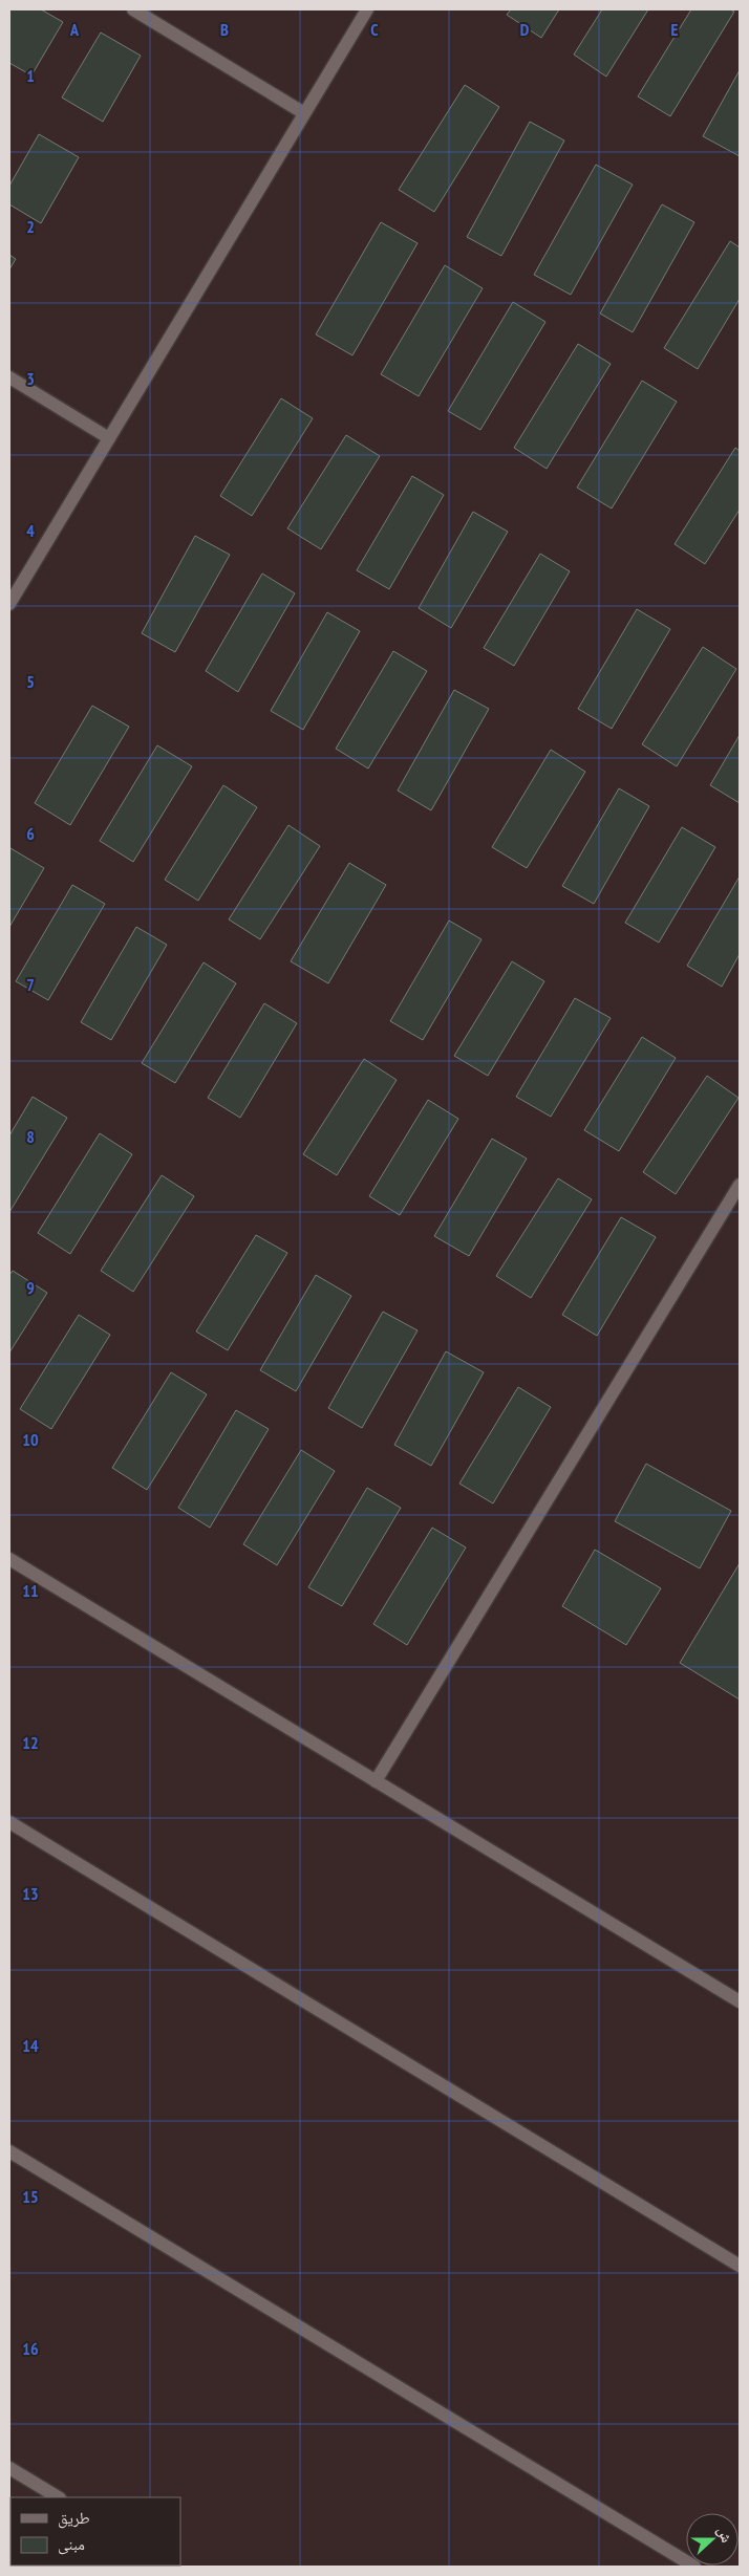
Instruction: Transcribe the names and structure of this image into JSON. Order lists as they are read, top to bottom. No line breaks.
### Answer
{"legend":["طريق","مبنى"],"north":"right","grid":{"columns":["A","B","C","D","E"],"rows":["1","2","3","4","5","6","7","8","9","10","11","12","13","14","15","16"]}}
